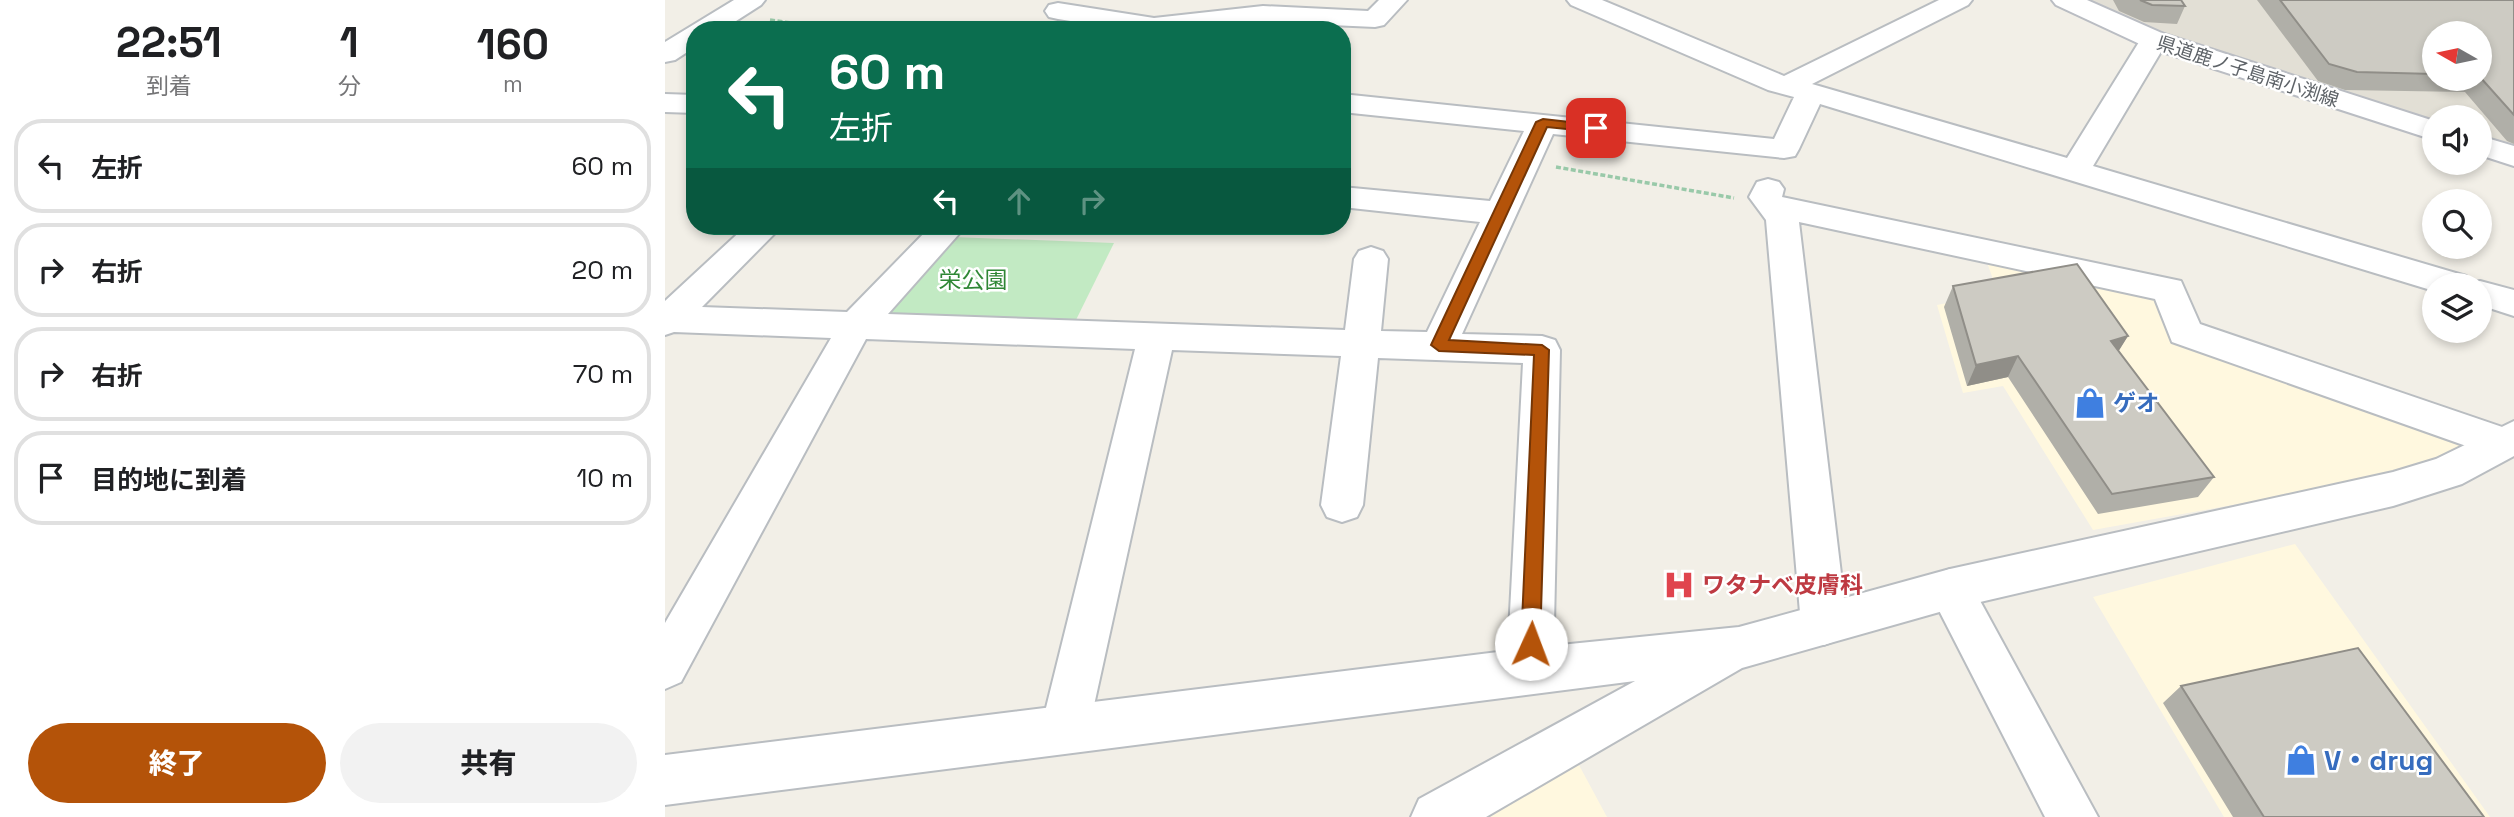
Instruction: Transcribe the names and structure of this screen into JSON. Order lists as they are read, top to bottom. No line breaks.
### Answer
{"streets":{"street":["県道鹿ノ子島南小渕線"]},"parks":["栄公園"],"places":{"shop":["ゲオ","V・drug"],"hospital":["ワタナベ皮膚科"]},"north":"left","page":{"eta":["22:51","到着","1","分","160","m"],"turn":["60 m","左折"],"list":[{"name":"左折","value":"60 m"},{"name":"右折","value":"20 m"},{"name":"右折","value":"70 m"},{"name":"目的地に到着","value":"10 m"}],"buttons":["終了","共有"]}}
